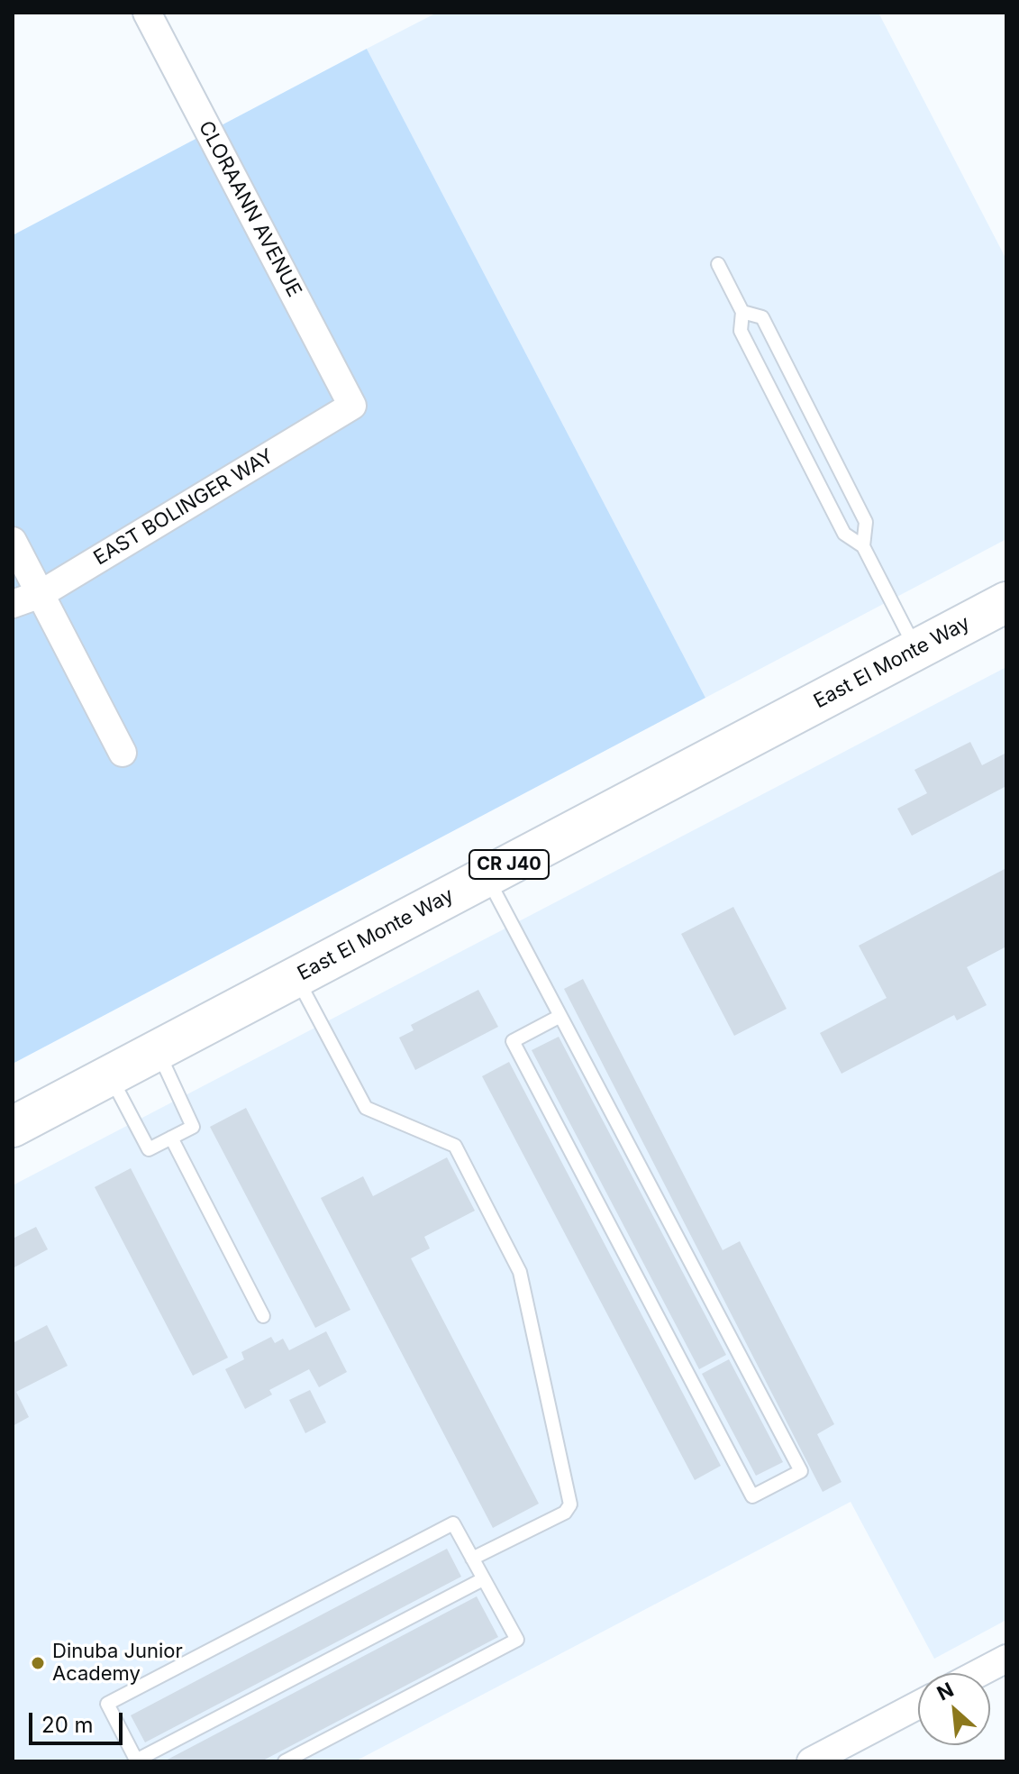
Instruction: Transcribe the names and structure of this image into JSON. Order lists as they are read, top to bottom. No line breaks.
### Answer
{"streets":{"main road":["East El Monte Way","CR J40"],"street":["CLORAANN AVENUE","EAST BOLINGER WAY"]},"crossings":[["CLORAANN AVENUE","EAST BOLINGER WAY"]],"places":["Dinuba Junior Academy"],"scale_bar":"20 m","north":"top left"}
